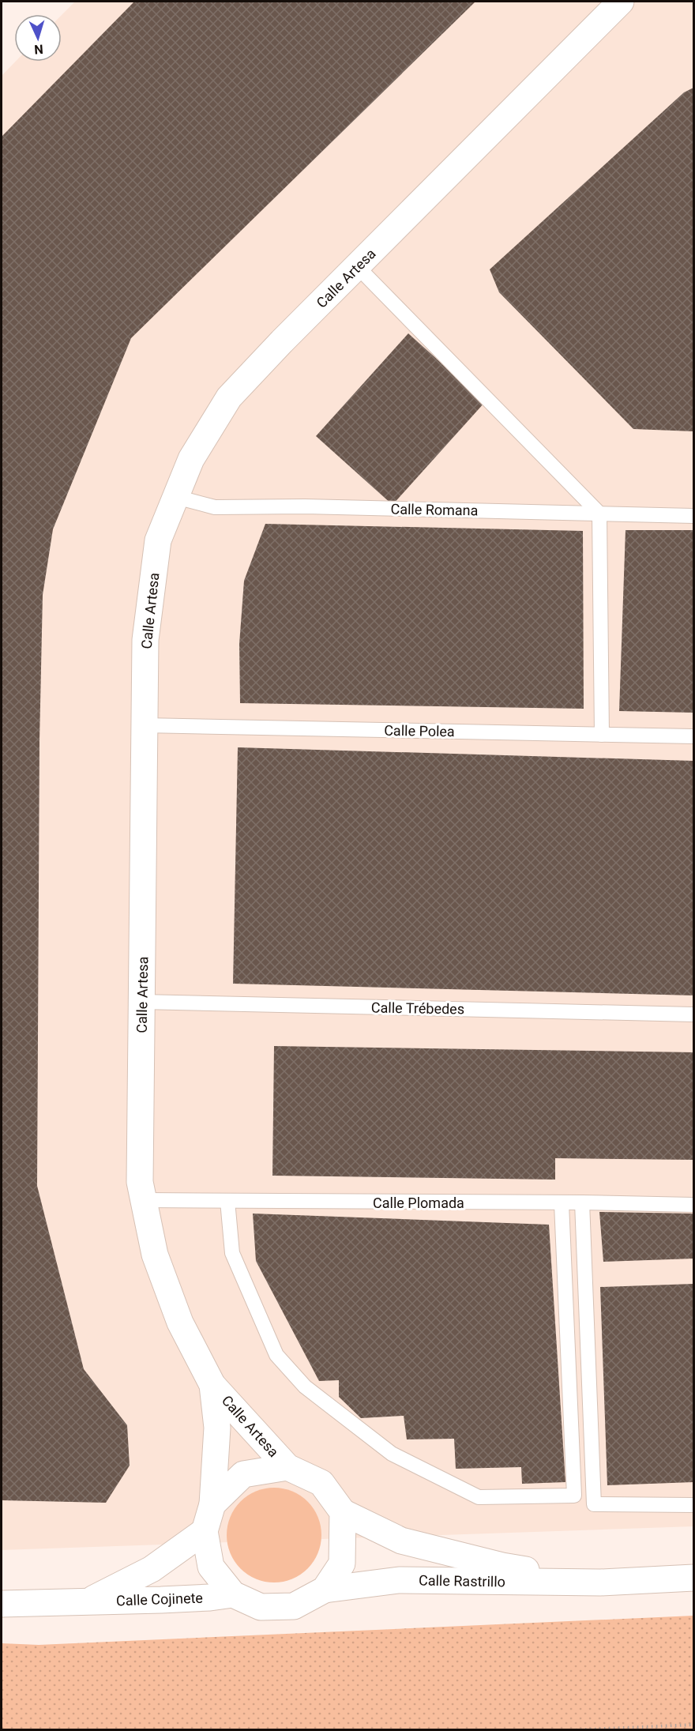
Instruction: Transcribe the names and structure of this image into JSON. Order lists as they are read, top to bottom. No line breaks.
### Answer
{"streets":{"street":["Calle Artesa","Calle Rastrillo","Calle Cojinete"],"lane":["Calle Romana","Calle Polea","Calle Trébedes","Calle Plomada"]},"crossings":[["Calle Artesa","Calle Romana"],["Calle Artesa","Calle Polea"],["Calle Artesa","Calle Trébedes"],["Calle Artesa","Calle Plomada"],["Calle Artesa","Calle Rastrillo"],["Calle Artesa","Calle Cojinete"],["Calle Rastrillo","Calle Cojinete"]],"north":"bottom"}
